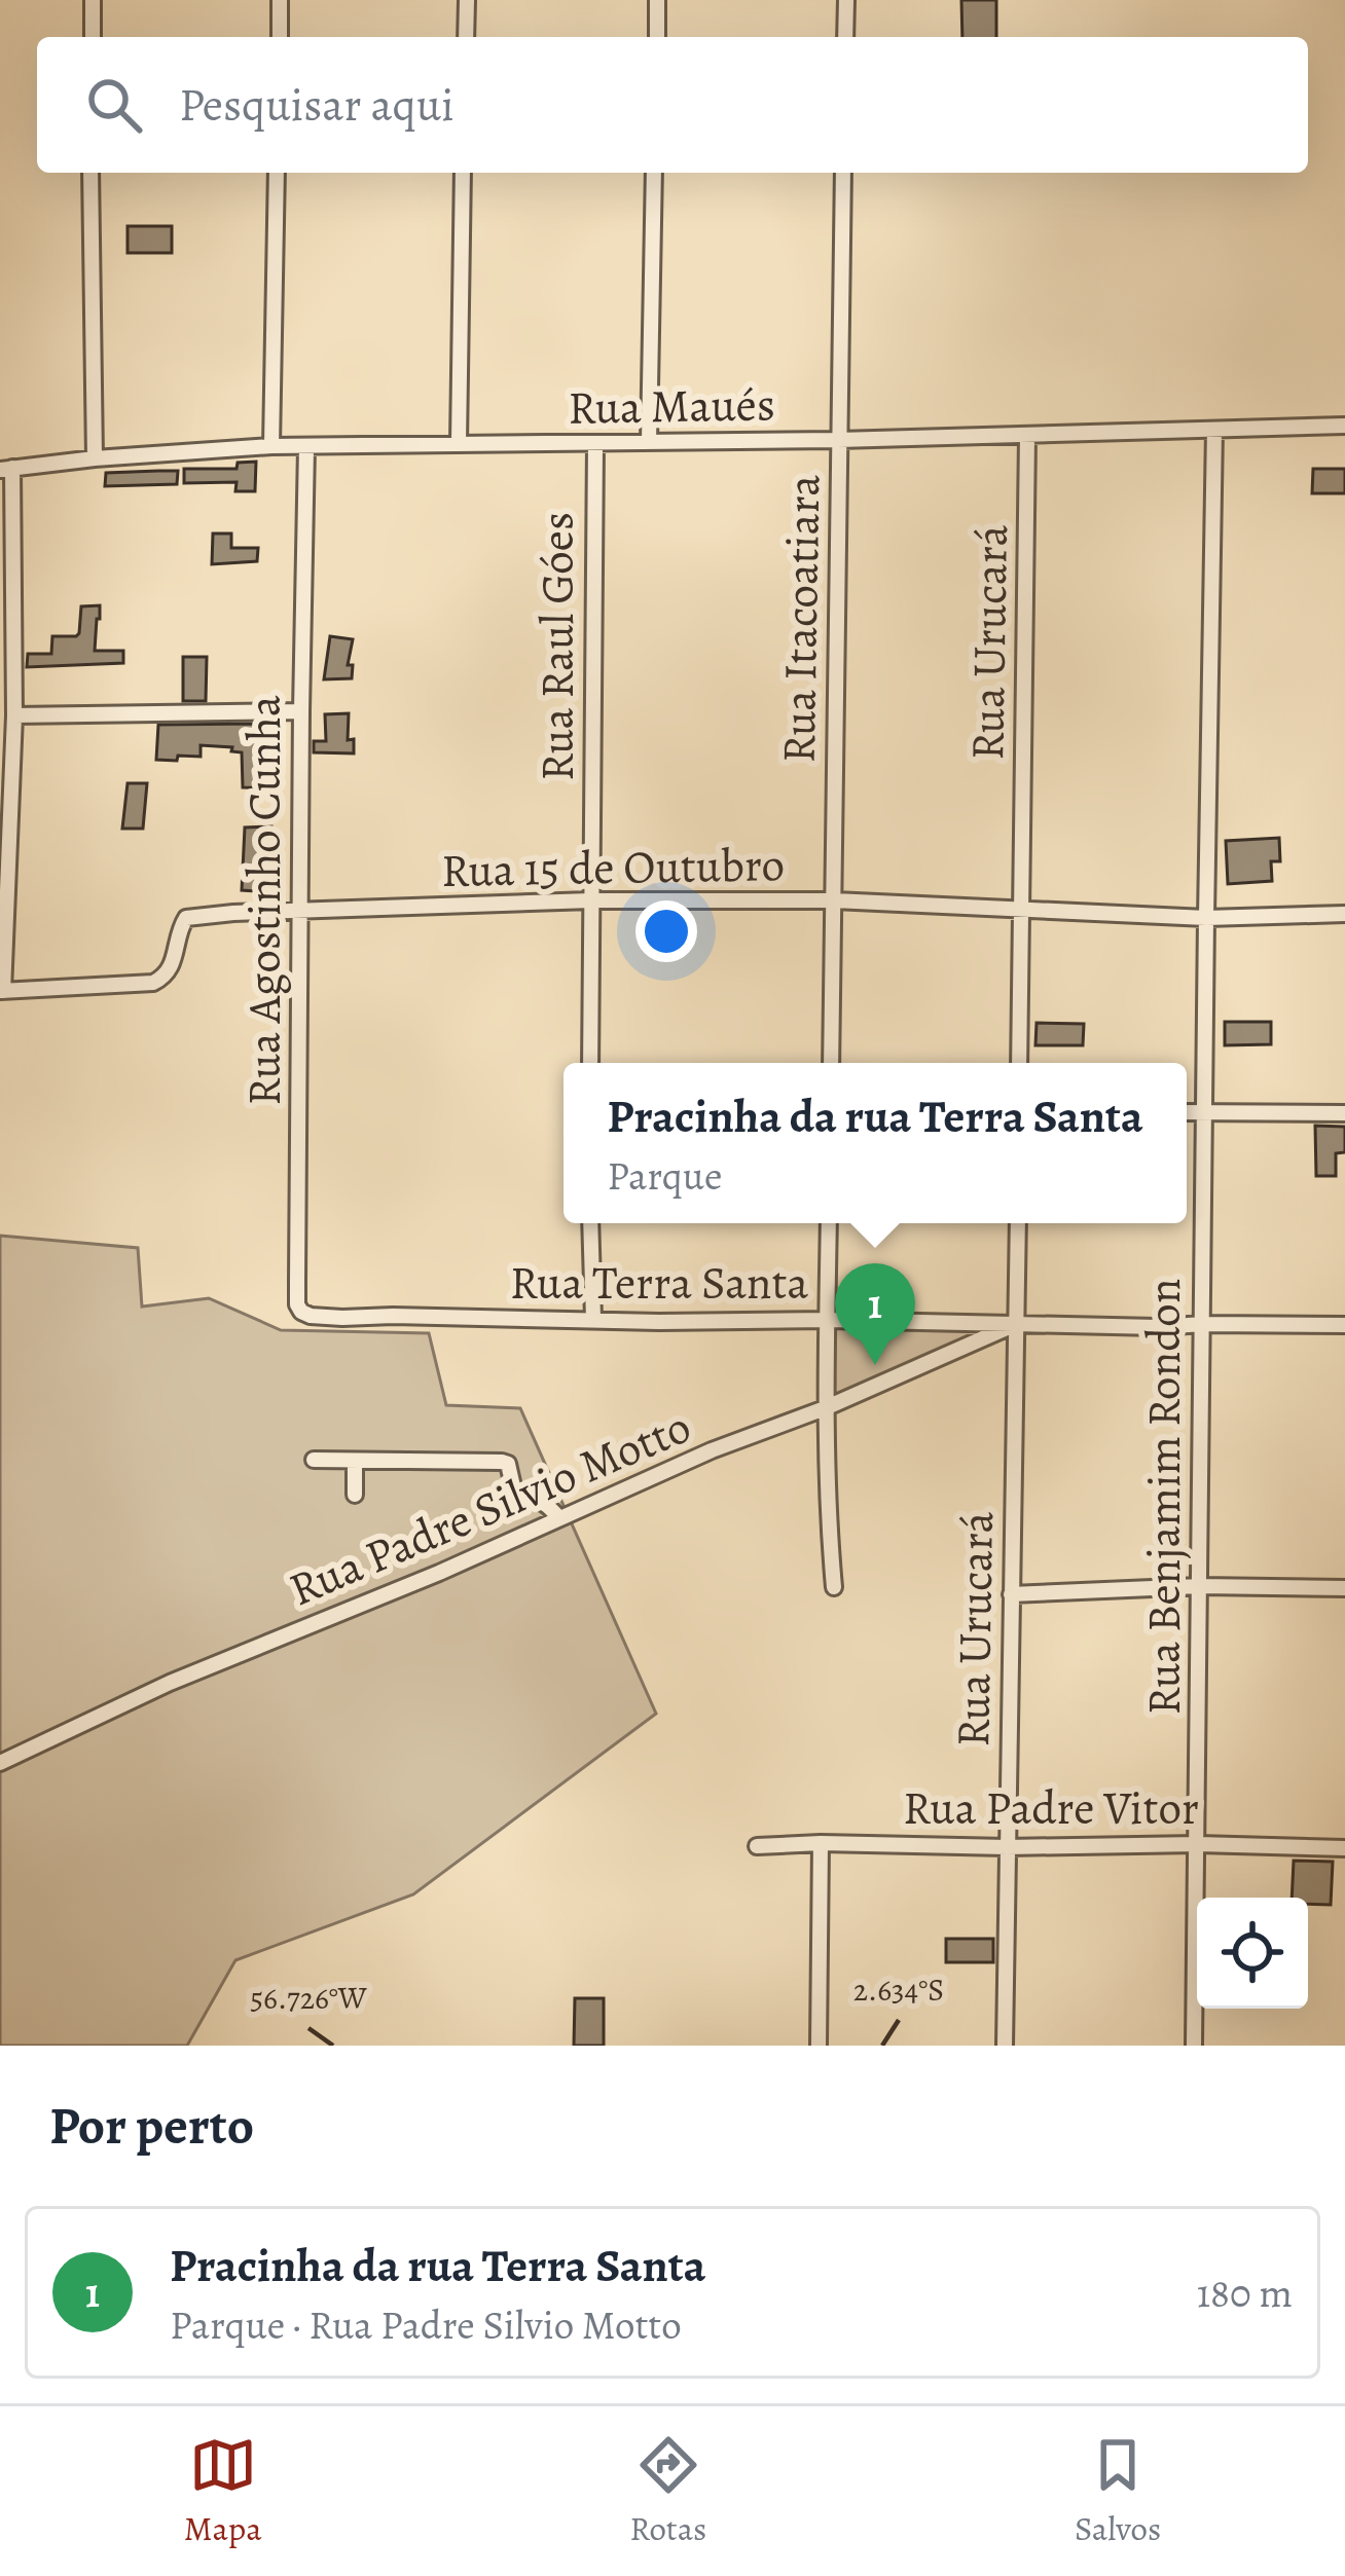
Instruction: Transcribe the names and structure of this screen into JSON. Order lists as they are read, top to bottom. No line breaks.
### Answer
{"streets":{"street":["Rua Maués","Rua Itacoatiara","Rua Urucará","Rua Raul Góes","Rua 15 de Outubro","Rua Agostinho Cunha","Rua Terra Santa","Rua Benjamim Rondon","Rua Padre Silvio Motto","Rua Padre Vitor"]},"crossings":[["Rua Maués","Rua Itacoatiara"],["Rua Maués","Rua Urucará"],["Rua Maués","Rua Raul Góes"],["Rua Maués","Rua Agostinho Cunha"],["Rua Maués","Rua Benjamim Rondon"],["Rua Itacoatiara","Rua 15 de Outubro"],["Rua Urucará","Rua 15 de Outubro"],["Rua Urucará","Rua Terra Santa"],["Rua Urucará","Rua Padre Silvio Motto"],["Rua Urucará","Rua Padre Vitor"],["Rua Raul Góes","Rua 15 de Outubro"],["Rua 15 de Outubro","Rua Agostinho Cunha"],["Rua 15 de Outubro","Rua Benjamim Rondon"],["Rua Agostinho Cunha","Rua Terra Santa"],["Rua Terra Santa","Rua Benjamim Rondon"],["Rua Terra Santa","Rua Padre Silvio Motto"],["Rua Benjamim Rondon","Rua Padre Vitor"]],"page":{"search":"Pesquisar aqui","popup":["Pracinha da rua Terra Santa","Parque"],"pins":"1","heading":"Por perto","list":[{"mark":"1","name":"Pracinha da rua Terra Santa","note":"Parque · Rua Padre Silvio Motto","value":"180 m"}],"nav":["Mapa","Rotas","Salvos"]},"coordinates":["2.634°S","56.726°W"]}
